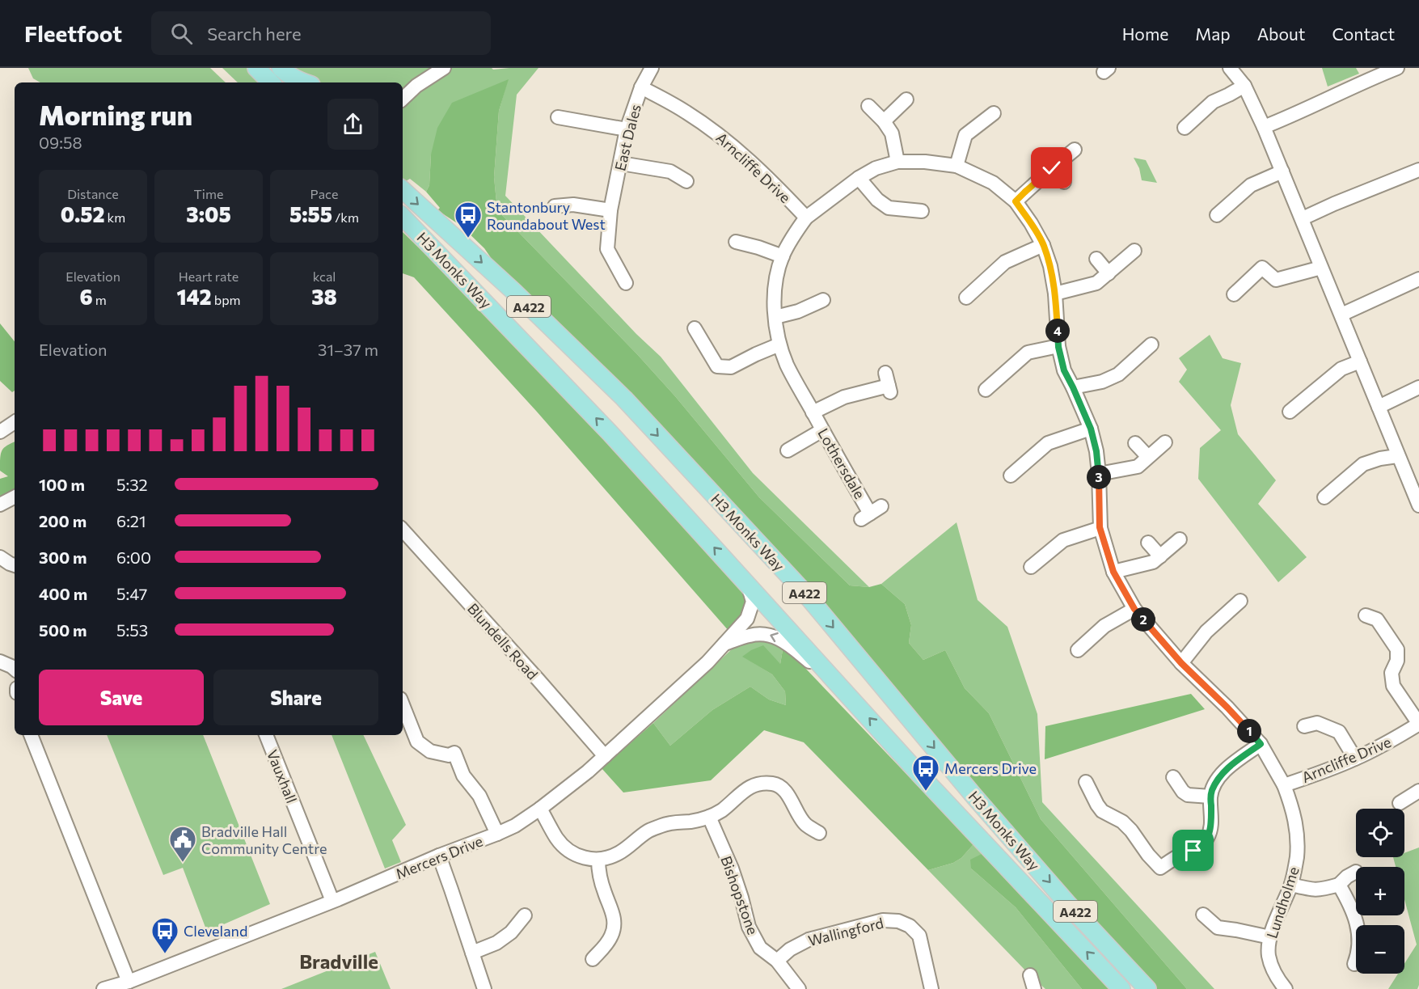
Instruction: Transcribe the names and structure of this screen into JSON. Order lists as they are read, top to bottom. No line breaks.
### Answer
{"streets":{"main road":["H3 Monks Way","A422"],"street":["East Dales","Arncliffe Drive","Lothersdale","Blundells Road","Vauxhall","Mercers Drive","Bishopstone","Lundholme","Wallingford"]},"crossings":[["East Dales","Arncliffe Drive"],["Arncliffe Drive","Lothersdale"],["Arncliffe Drive","Lundholme"],["H3 Monks Way","Mercers Drive"],["Blundells Road","Mercers Drive"],["Vauxhall","Mercers Drive"],["Bishopstone","Wallingford"]],"districts":["Bradville"],"places":{"bus stop":["Stantonbury Roundabout West","Mercers Drive","Cleveland"],"public building":["Bradville Hall Community Centre"]},"page":{"header":"Fleetfoot","search":"Search here","nav":["Home","Map","About","Contact"],"heading":["Morning run","09:58"],"stats":[["Distance","0.52 km"],["Time","3:05"],["Pace","5:55 /km"],["Elevation","6 m"],["Heart rate","142 bpm"],["kcal","38"]],"pins":["4","3","2","1"],"chart":["Elevation","31–37 m"],"list":[{"name":"100 m","note":"5:32"},{"name":"200 m","note":"6:21"},{"name":"300 m","note":"6:00"},{"name":"400 m","note":"5:47"},{"name":"500 m","note":"5:53"}],"buttons":["Save","Share"],"map_buttons":["+","−"]}}
